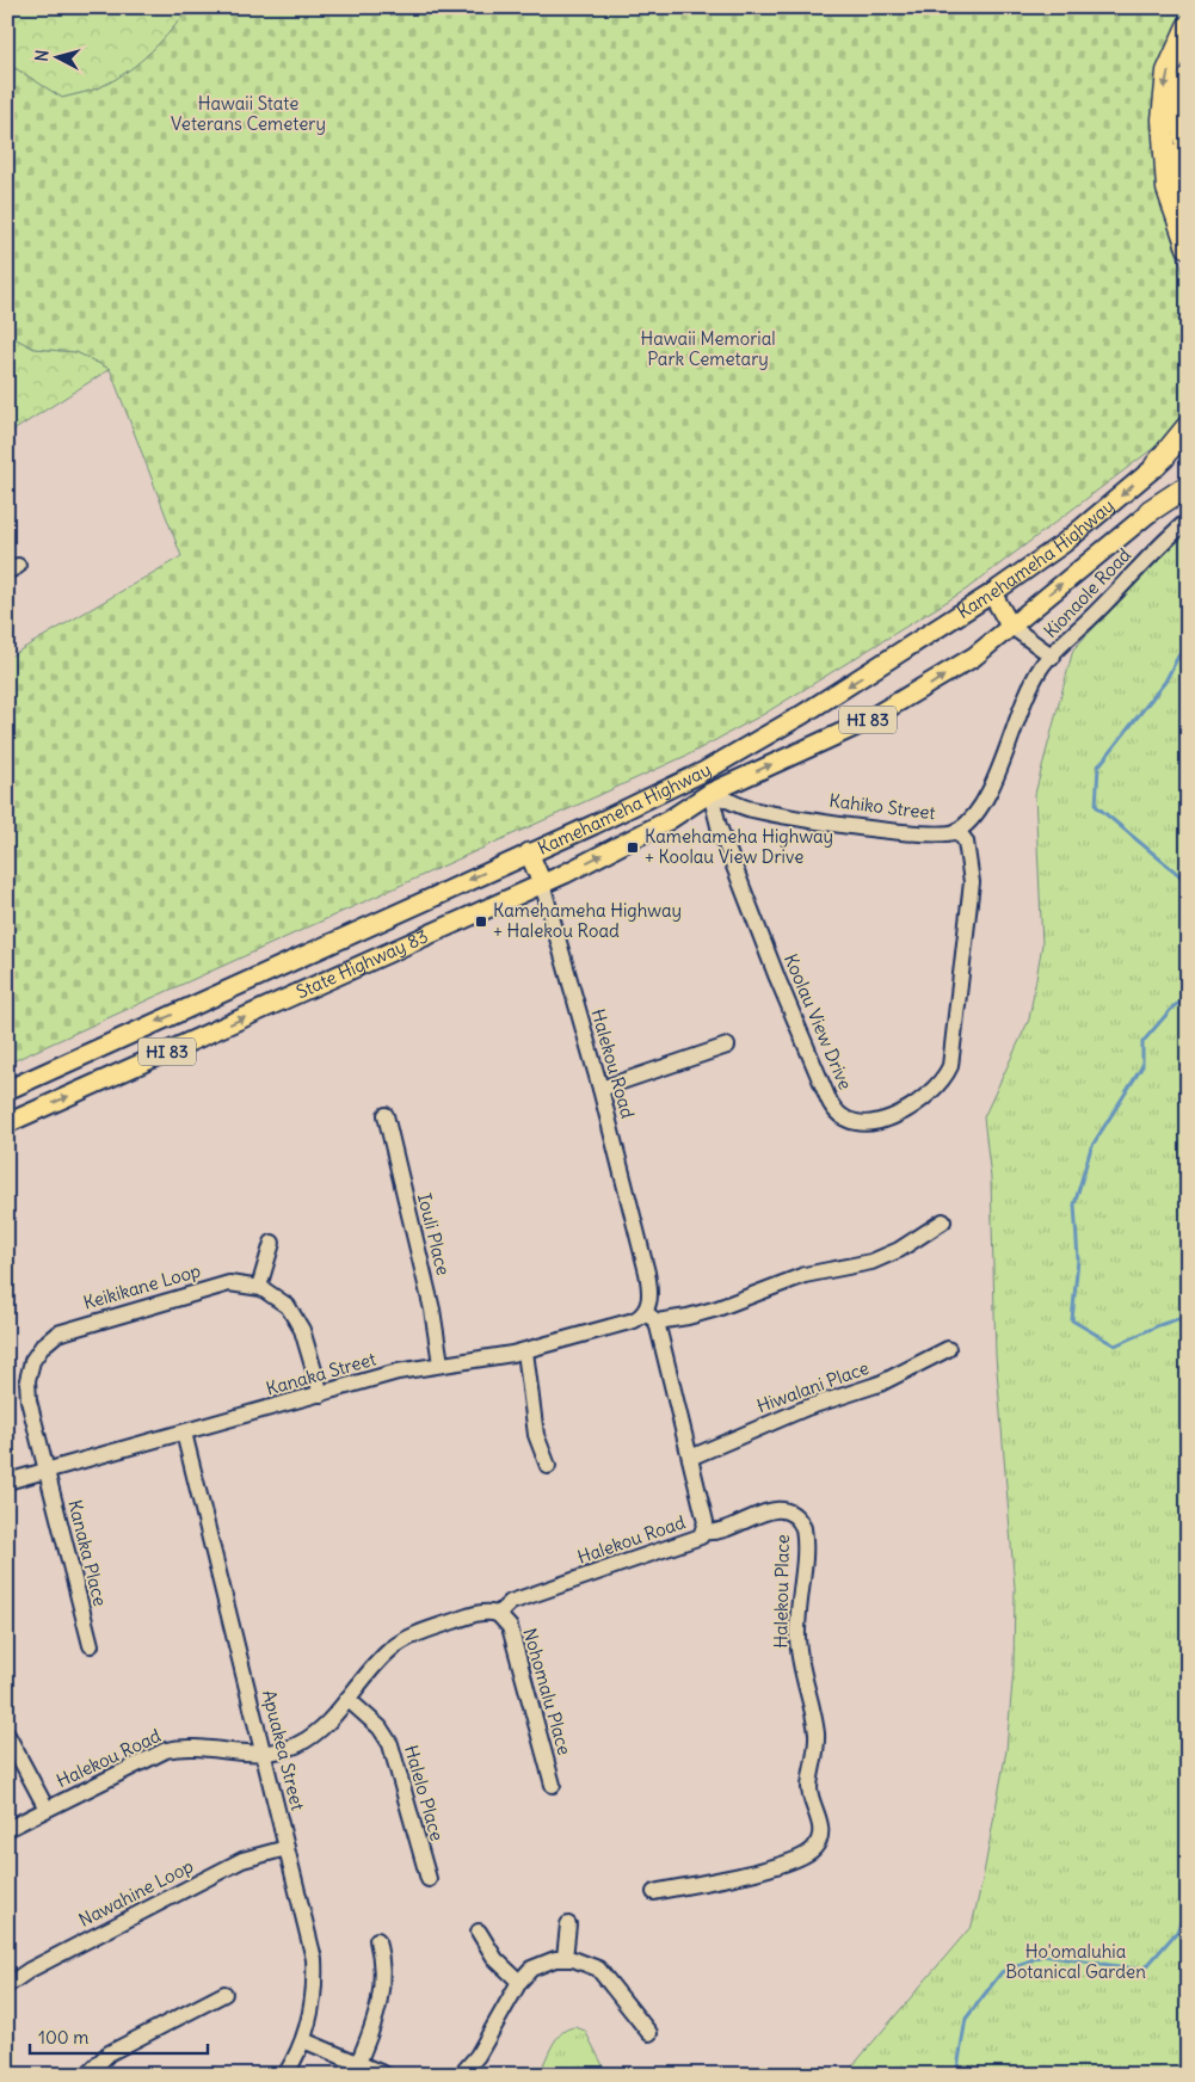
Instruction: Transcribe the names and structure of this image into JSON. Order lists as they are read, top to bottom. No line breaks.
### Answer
{"streets":{"main road":["Kamehameha Highway","HI 83","State Highway 83"],"street":["Kionaole Road","Kahiko Street","Koolau View Drive","Halekou Road","Iouli Place","Keikikane Loop","Kanaka Street","Hiwalani Place","Kanaka Place","Halekou Place","Nohomalu Place","Apuakea Street","Halelo Place","Nawahine Loop"]},"crossings":[["Kamehameha Highway","Kionaole Road"],["Kamehameha Highway","Kahiko Street"],["Kamehameha Highway","State Highway 83"],["Kamehameha Highway","Koolau View Drive"],["Kionaole Road","Kahiko Street"],["Kahiko Street","State Highway 83"],["Kahiko Street","Koolau View Drive"],["State Highway 83","Koolau View Drive"],["State Highway 83","Halekou Road"],["Halekou Road","Kanaka Street"],["Halekou Road","Hiwalani Place"],["Halekou Road","Halekou Place"],["Halekou Road","Nohomalu Place"],["Halekou Road","Apuakea Street"],["Halekou Road","Halelo Place"],["Iouli Place","Kanaka Street"],["Keikikane Loop","Kanaka Street"],["Keikikane Loop","Kanaka Place"],["Kanaka Street","Kanaka Place"],["Kanaka Street","Apuakea Street"],["Apuakea Street","Nawahine Loop"]],"one_way":["State Highway 83"],"parks":["Hawaii State Veterans Cemetery","Hawaii Memorial Park Cemetary","Ho'omaluhia Botanical Garden"],"places":{"transit":["Kamehameha Highway + Koolau View Drive","Kamehameha Highway + Halekou Road"]},"scale_bar":"100 m","north":"left"}
